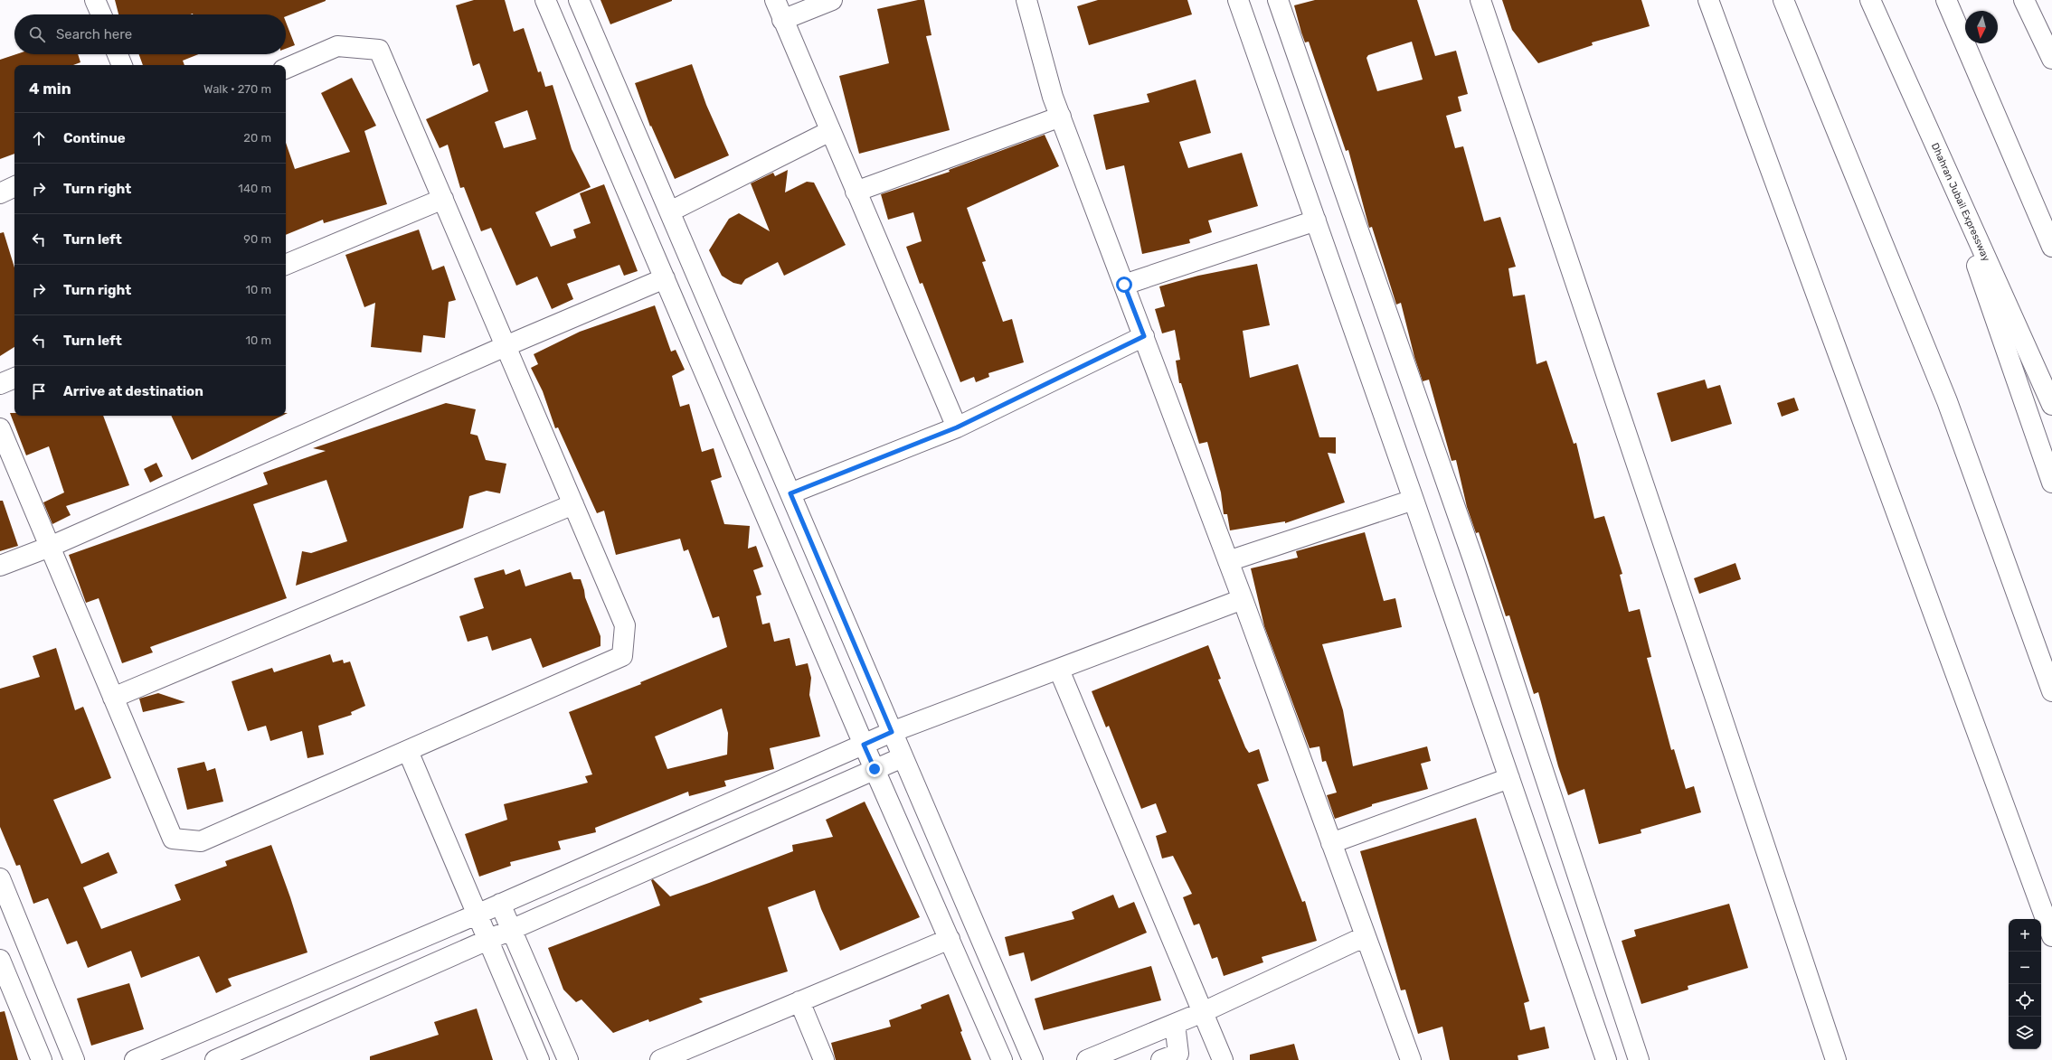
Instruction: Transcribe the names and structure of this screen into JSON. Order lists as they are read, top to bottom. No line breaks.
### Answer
{"streets":{"main road":["Dhahran Jubail Expressway"]},"north":"bottom","page":{"search":"Search here","heading":["4 min","Walk · 270 m"],"list":[["Continue","20 m"],["Turn right","140 m"],["Turn left","90 m"],["Turn right","10 m"],["Turn left","10 m"],"Arrive at destination"],"map_buttons":["+","−"]}}
